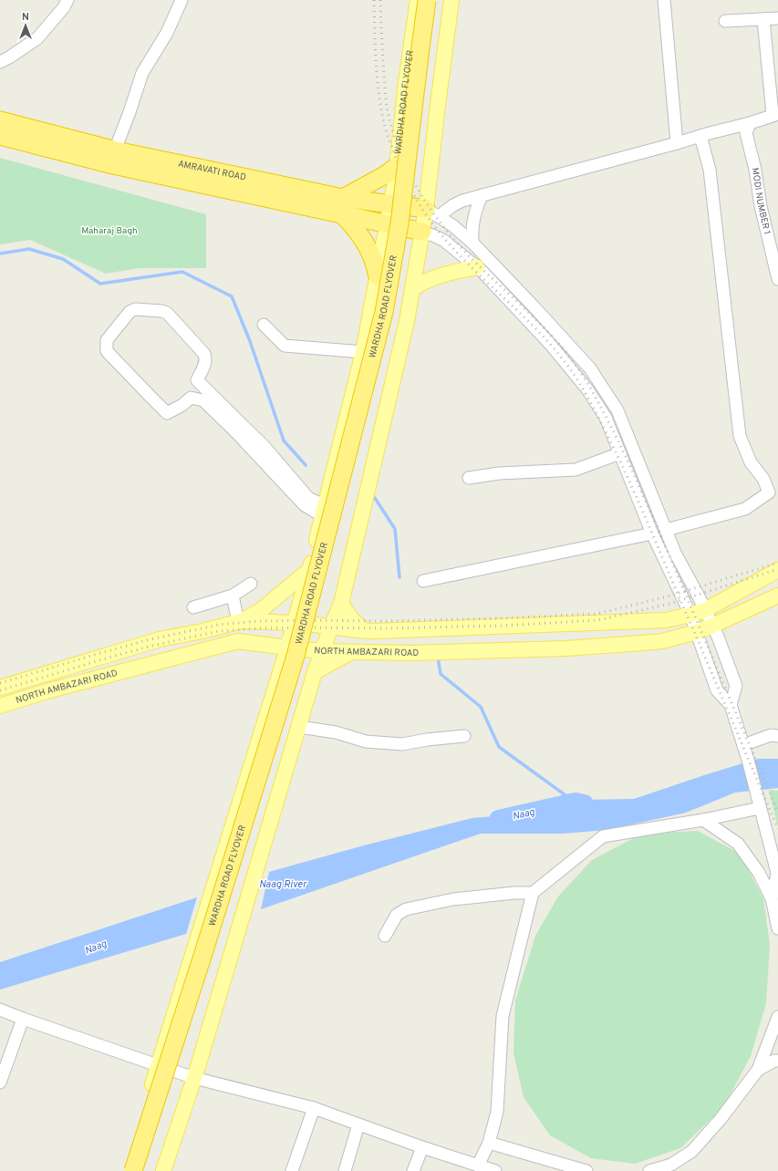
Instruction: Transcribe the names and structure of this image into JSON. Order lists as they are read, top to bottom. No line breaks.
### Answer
{"streets":{"highway":["WARDHA ROAD FLYOVER","AMRAVATI ROAD"],"main road":["NORTH AMBAZARI ROAD"],"street":["MODI NUMBER 1"]},"crossings":[["WARDHA ROAD FLYOVER","AMRAVATI ROAD"],["WARDHA ROAD FLYOVER","NORTH AMBAZARI ROAD"]],"water":["Naag","Naag River"],"parks":["Maharaj Bagh"],"north":"top"}
